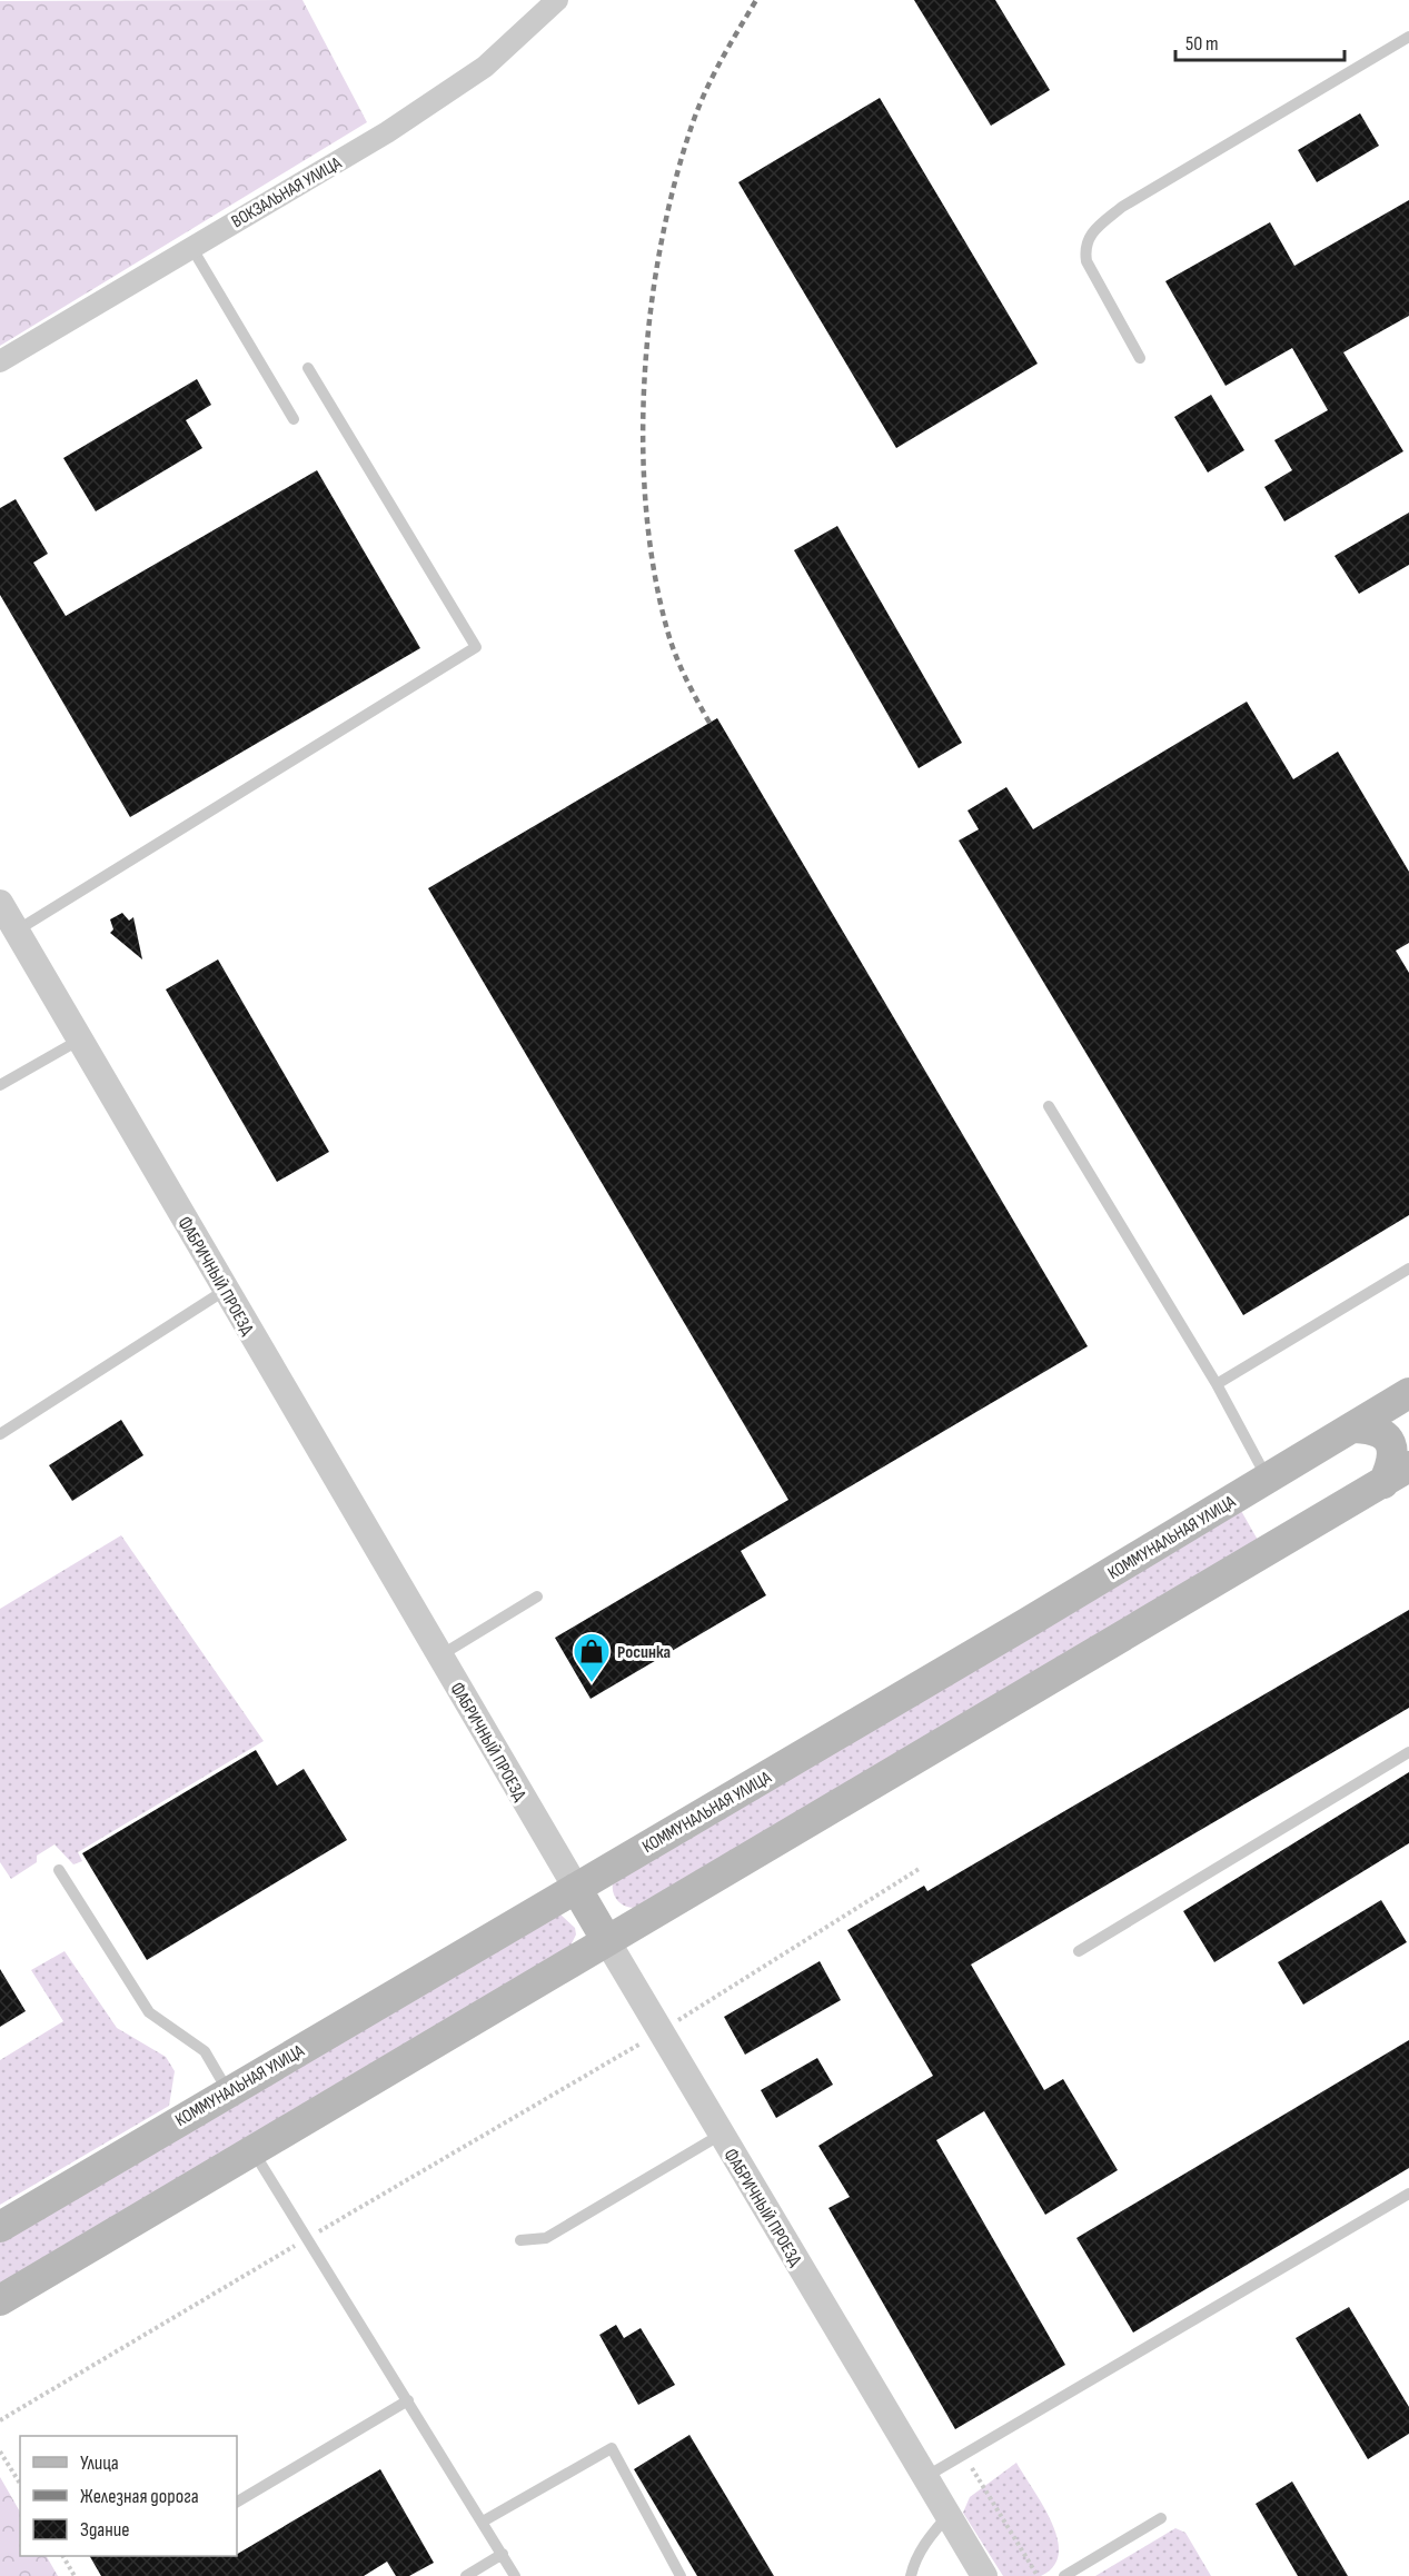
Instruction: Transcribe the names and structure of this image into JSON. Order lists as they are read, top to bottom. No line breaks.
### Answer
{"streets":{"main road":["ФАБРИЧНЫЙ ПРОЕЗД","КОММУНАЛЬНАЯ УЛИЦА"],"street":["ВОКЗАЛЬНАЯ УЛИЦА"]},"crossings":[["ФАБРИЧНЫЙ ПРОЕЗД","КОММУНАЛЬНАЯ УЛИЦА"]],"places":{"shop":["Росинка"]},"legend":["Улица","Железная дорога","Здание"],"scale_bar":"50 m"}
